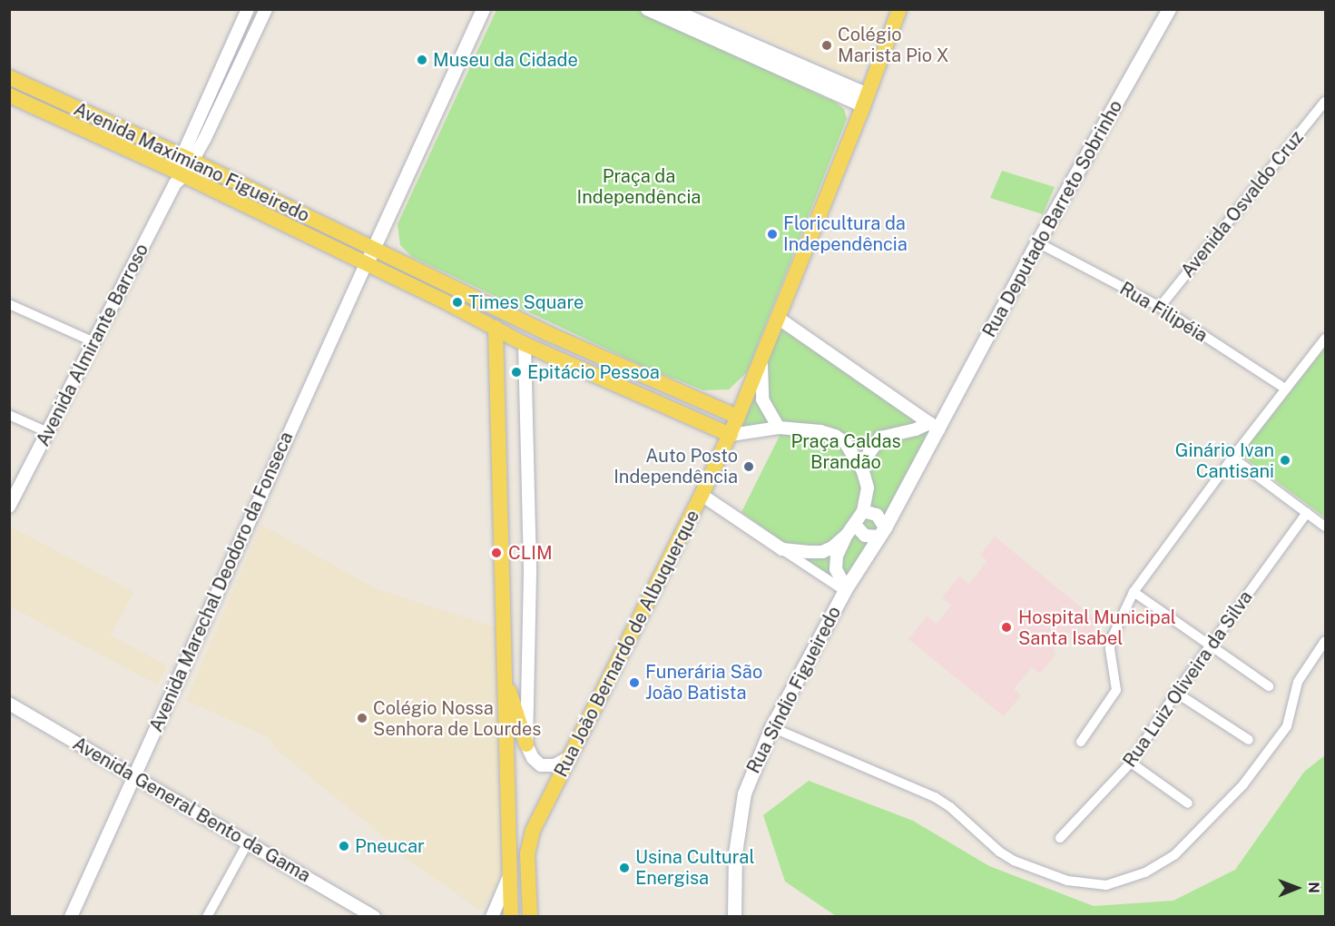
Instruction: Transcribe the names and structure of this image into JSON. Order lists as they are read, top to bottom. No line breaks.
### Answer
{"streets":{"main road":["Avenida Maximiano Figueiredo","Rua Deputado Barreto Sobrinho","Avenida Marechal Deodoro da Fonseca","Rua João Bernardo de Albuquerque","Rua Síndio Figueiredo"],"street":["Avenida Osvaldo Cruz","Rua Filipéia","Avenida Almirante Barroso","Rua Luiz Oliveira da Silva","Avenida General Bento da Gama"]},"crossings":[["Avenida Maximiano Figueiredo","Avenida Almirante Barroso"],["Avenida Maximiano Figueiredo","Avenida Marechal Deodoro da Fonseca"],["Avenida Osvaldo Cruz","Rua Filipéia"],["Rua Deputado Barreto Sobrinho","Rua Filipéia"],["Avenida Marechal Deodoro da Fonseca","Avenida General Bento da Gama"],["Rua João Bernardo de Albuquerque","Rua Síndio Figueiredo"]],"parks":["Praça da Independência","Praça Caldas Brandão"],"places":["Colégio Marista Pio X","Museu da Cidade","Floricultura da Independência","Times Square","Epitácio Pessoa","Ginário Ivan Cantisani","Auto Posto Independência","CLIM","Hospital Municipal Santa Isabel","Funerária São João Batista","Colégio Nossa Senhora de Lourdes","Pneucar","Usina Cultural Energisa"],"north":"right"}
